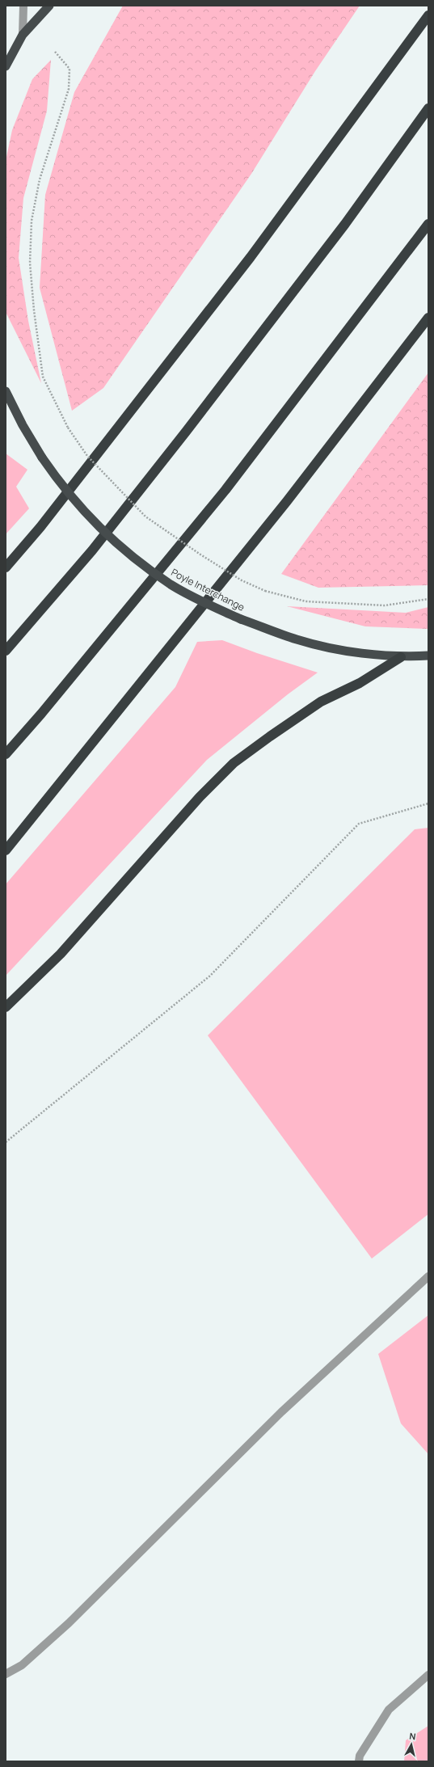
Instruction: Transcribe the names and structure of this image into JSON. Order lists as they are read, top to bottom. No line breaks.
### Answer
{"streets":{"highway":["Poyle Interchange"]},"north":"top"}
